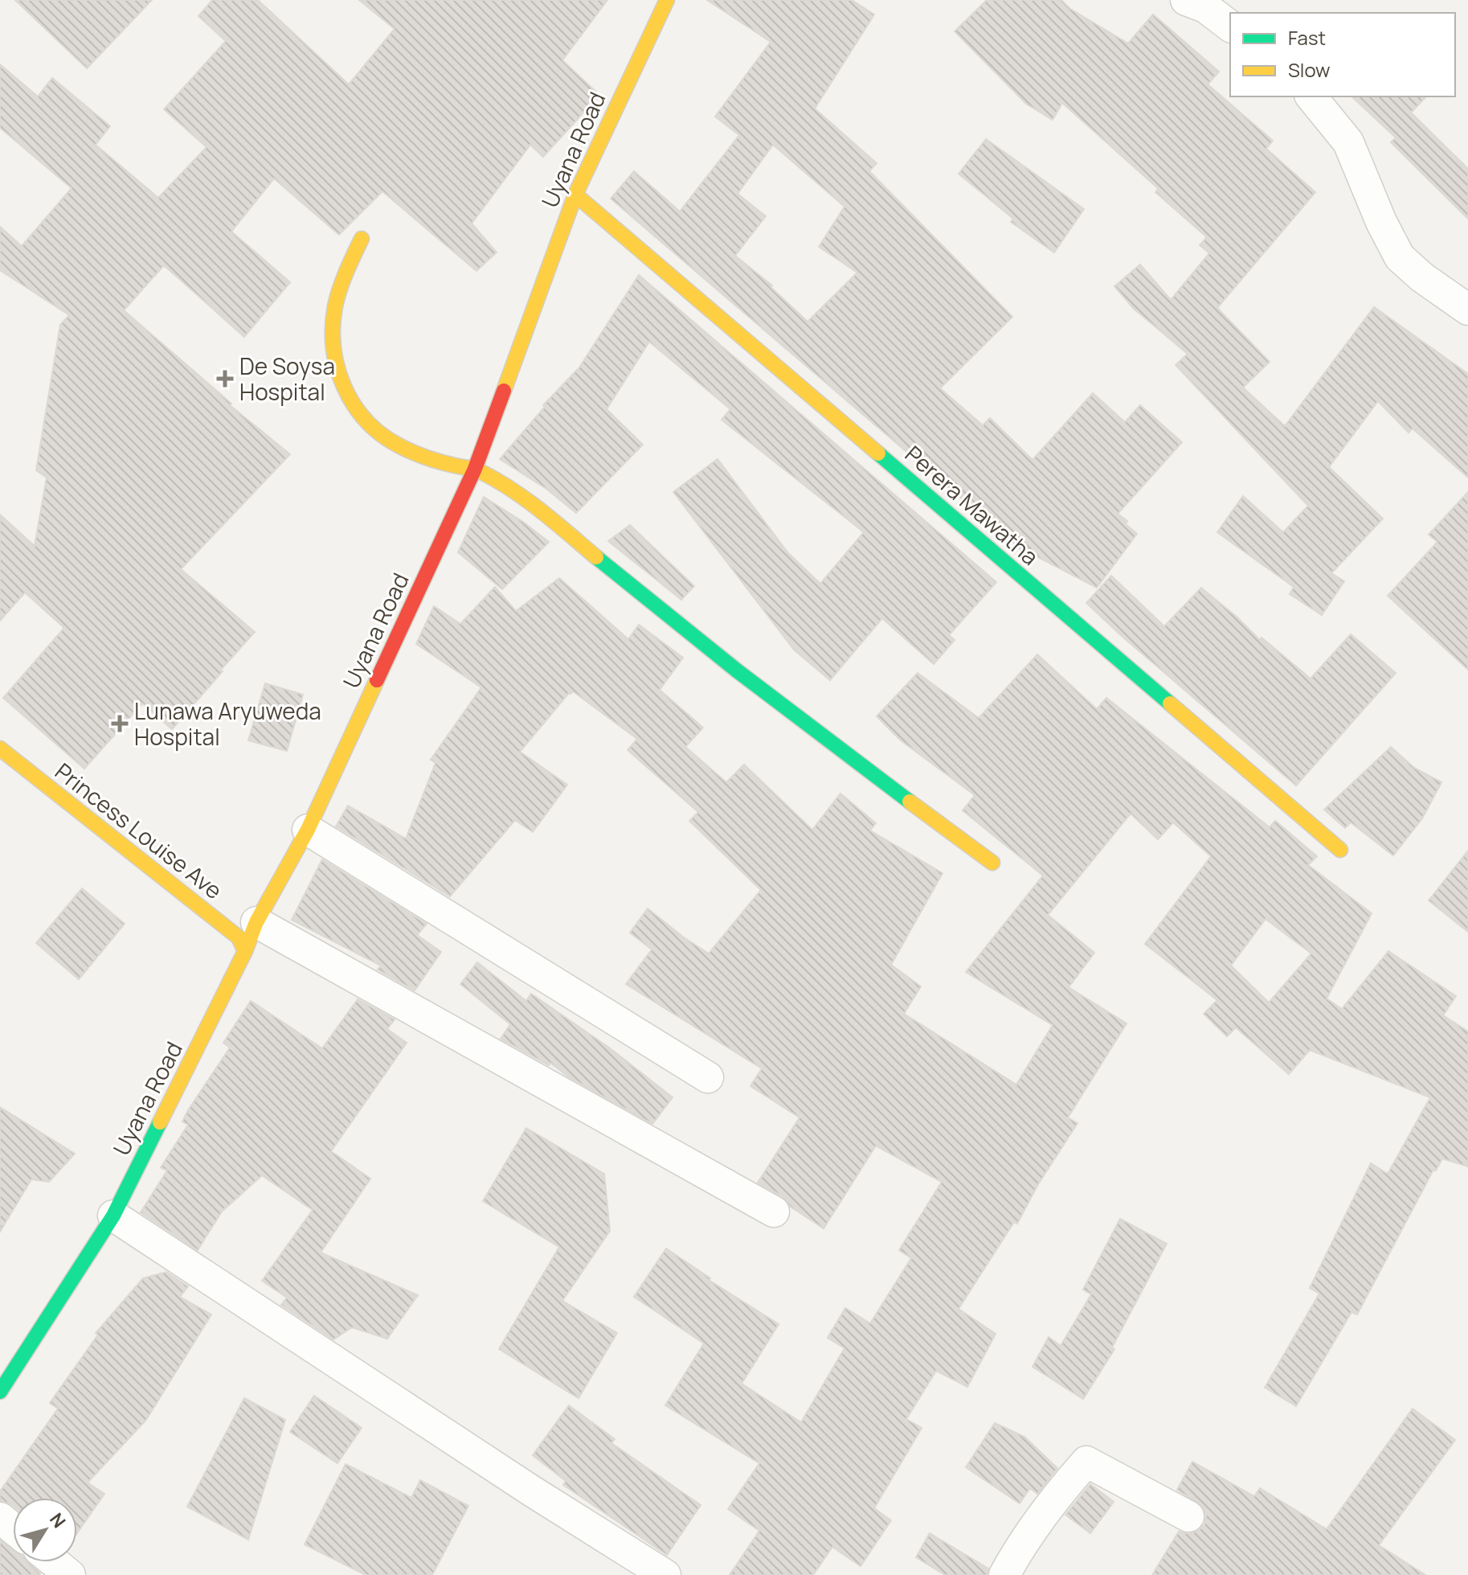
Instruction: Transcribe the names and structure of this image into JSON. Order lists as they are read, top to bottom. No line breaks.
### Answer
{"streets":{"street":["Uyana Road","Perera Mawatha","Princess Louise Ave"]},"crossings":[["Uyana Road","Perera Mawatha"],["Uyana Road","Princess Louise Ave"]],"places":{"health":["De Soysa Hospital","Lunawa Aryuweda Hospital"]},"legend":["Fast","Slow"],"north":"top right"}
